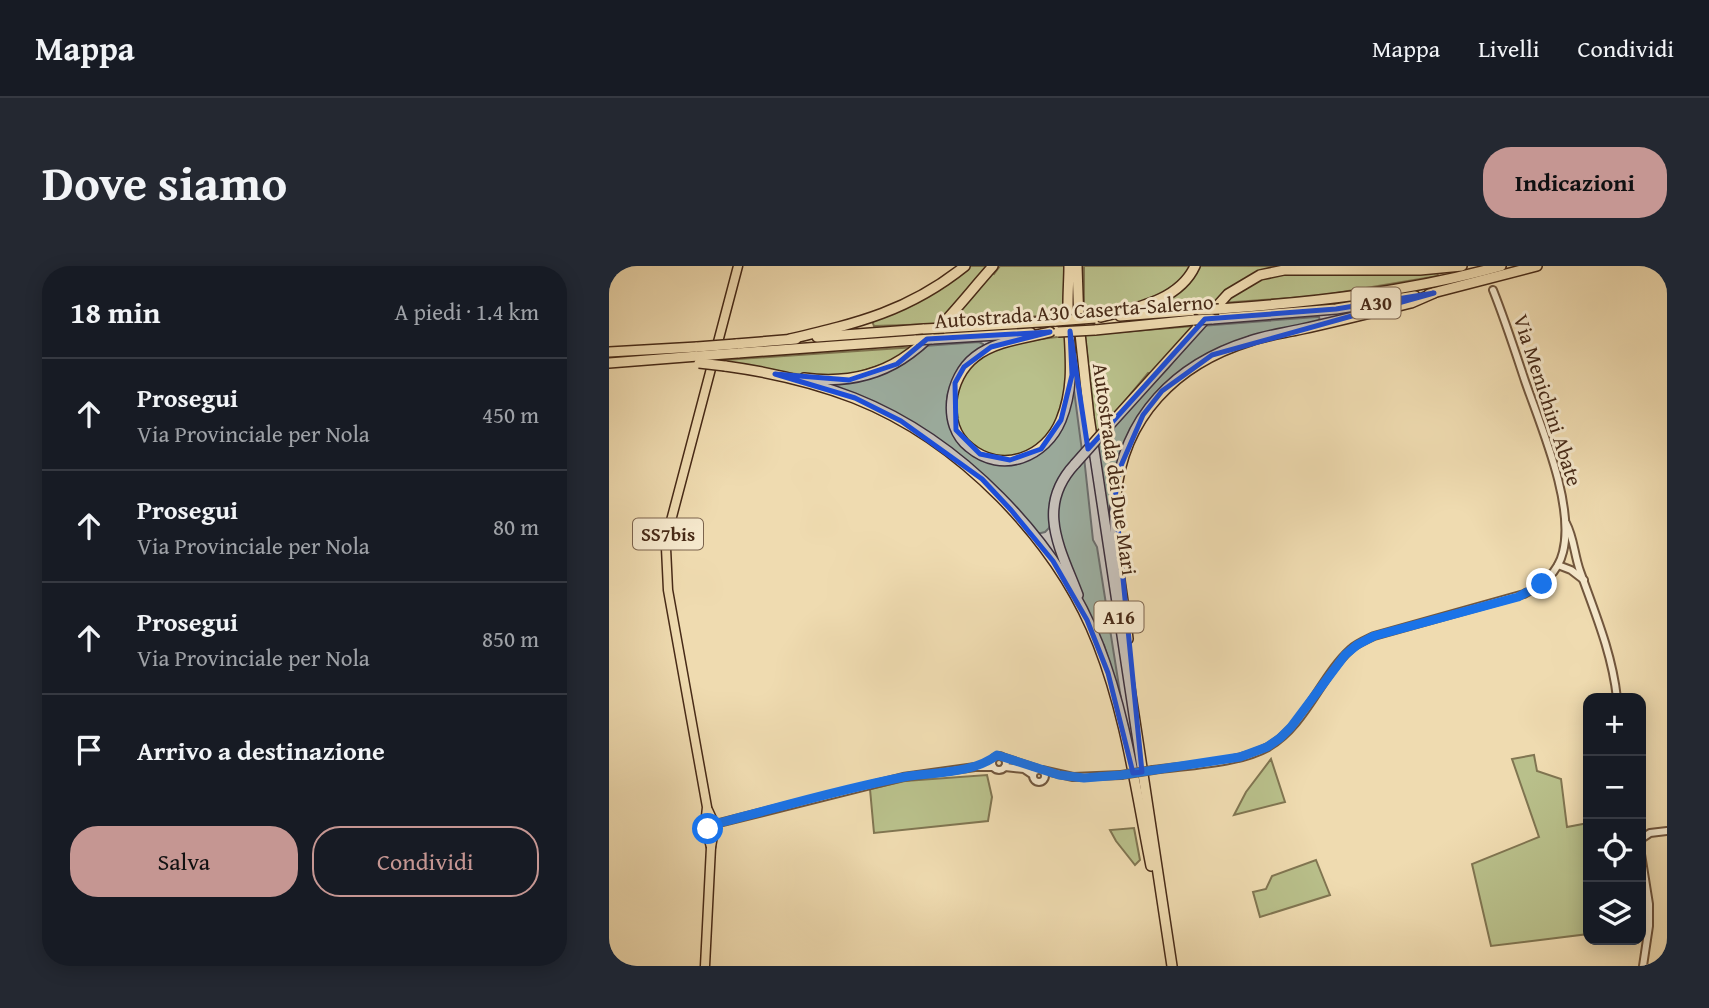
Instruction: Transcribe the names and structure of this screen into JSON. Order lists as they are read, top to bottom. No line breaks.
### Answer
{"streets":{"highway":["A30","Autostrada A30 Caserta-Salerno","Autostrada dei Due Mari","A16"],"main road":["SS7bis"],"street":["Via Menichini Abate"]},"page":{"header":"Mappa","nav":["Mappa","Livelli","Condividi"],"title":"Dove siamo","buttons":["Indicazioni",["Salva","Condividi"]],"heading":["18 min","A piedi · 1.4 km"],"list":[["Prosegui","Via Provinciale per Nola","450 m"],["Prosegui","Via Provinciale per Nola","80 m"],["Prosegui","Via Provinciale per Nola","850 m"],"Arrivo a destinazione"],"map_buttons":["+","−"]}}
